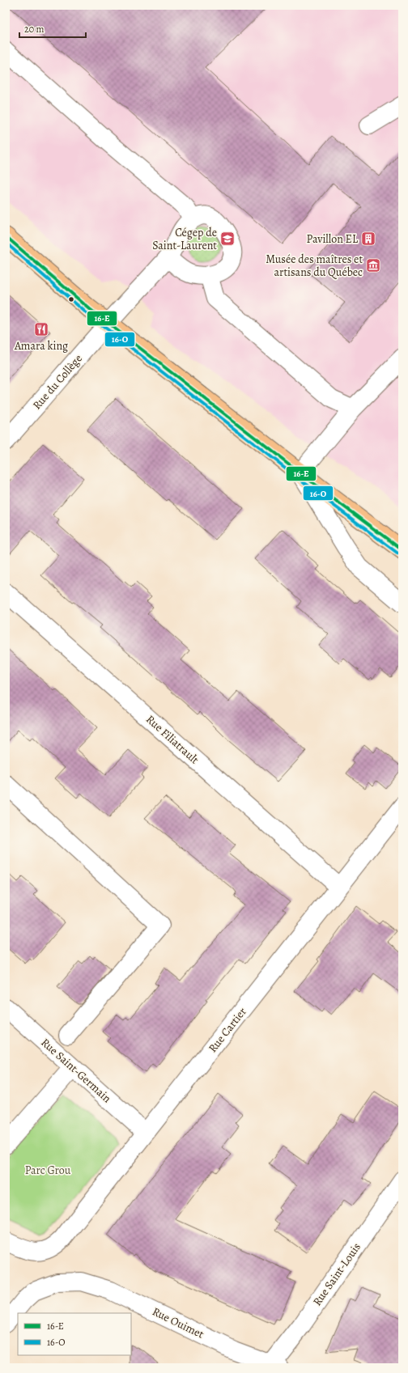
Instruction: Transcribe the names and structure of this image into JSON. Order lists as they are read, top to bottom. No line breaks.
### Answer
{"streets":{"street":["Rue du Collège","Rue Filiatrault","Rue Cartier","Rue Saint-Germain","Rue Saint-Louis","Rue Ouimet"]},"crossings":[["Rue Filiatrault","Rue Cartier"],["Rue Cartier","Rue Saint-Germain"],["Rue Saint-Louis","Rue Ouimet"]],"parks":["Parc Grou"],"places":{"school or university":["Cégep de Saint-Laurent"],"building":["Pavillon EL"],"museum":["Musée des maîtres et artisans du Québec"],"restaurant":["Amara king"]},"lines":["transit line 16-E","transit line 16-O"],"legend":["16-E","16-O"],"scale_bar":"20 m"}
